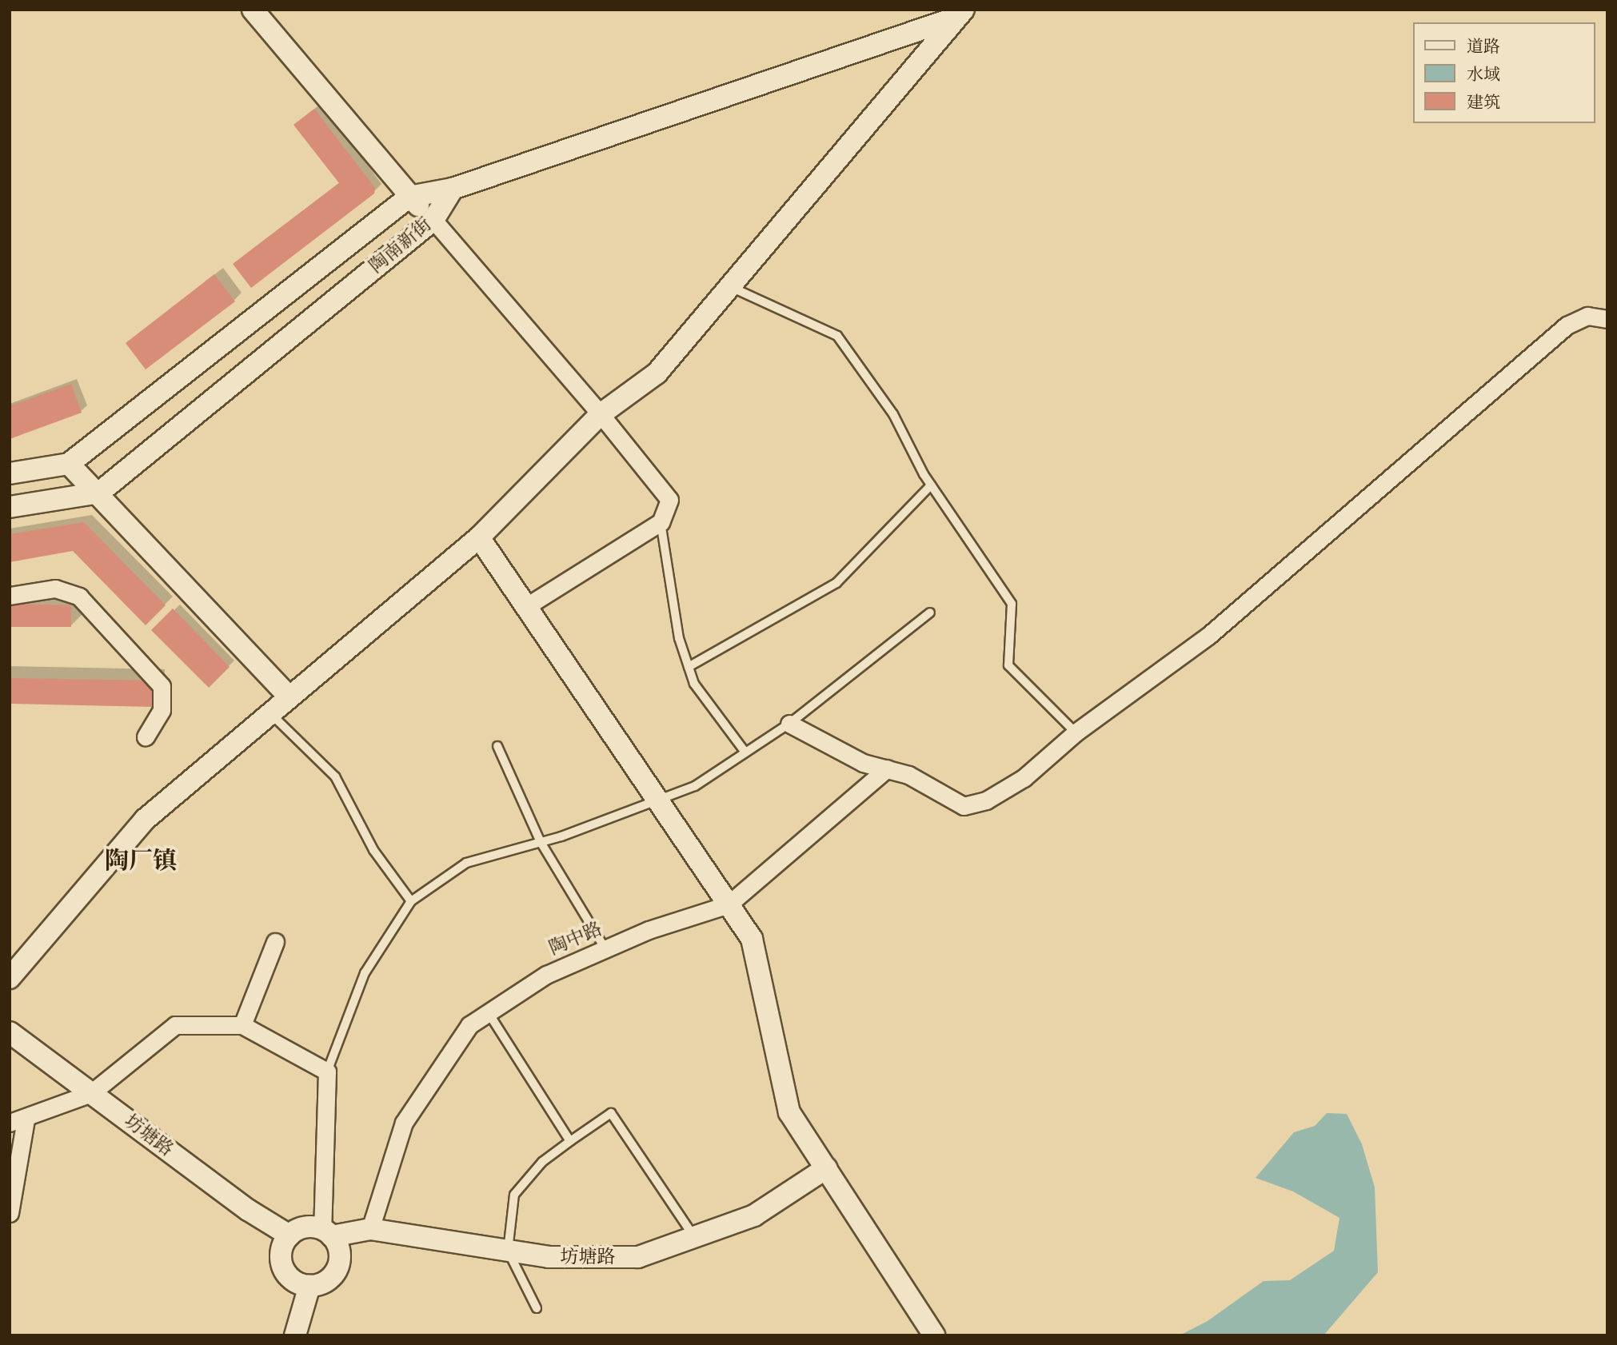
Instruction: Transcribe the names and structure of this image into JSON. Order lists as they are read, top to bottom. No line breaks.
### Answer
{"streets":{"street":["陶南新街","陶中路","坊塘路"]},"crossings":[["陶中路","坊塘路"]],"districts":["陶厂镇"],"legend":["道路","水域","建筑"]}
